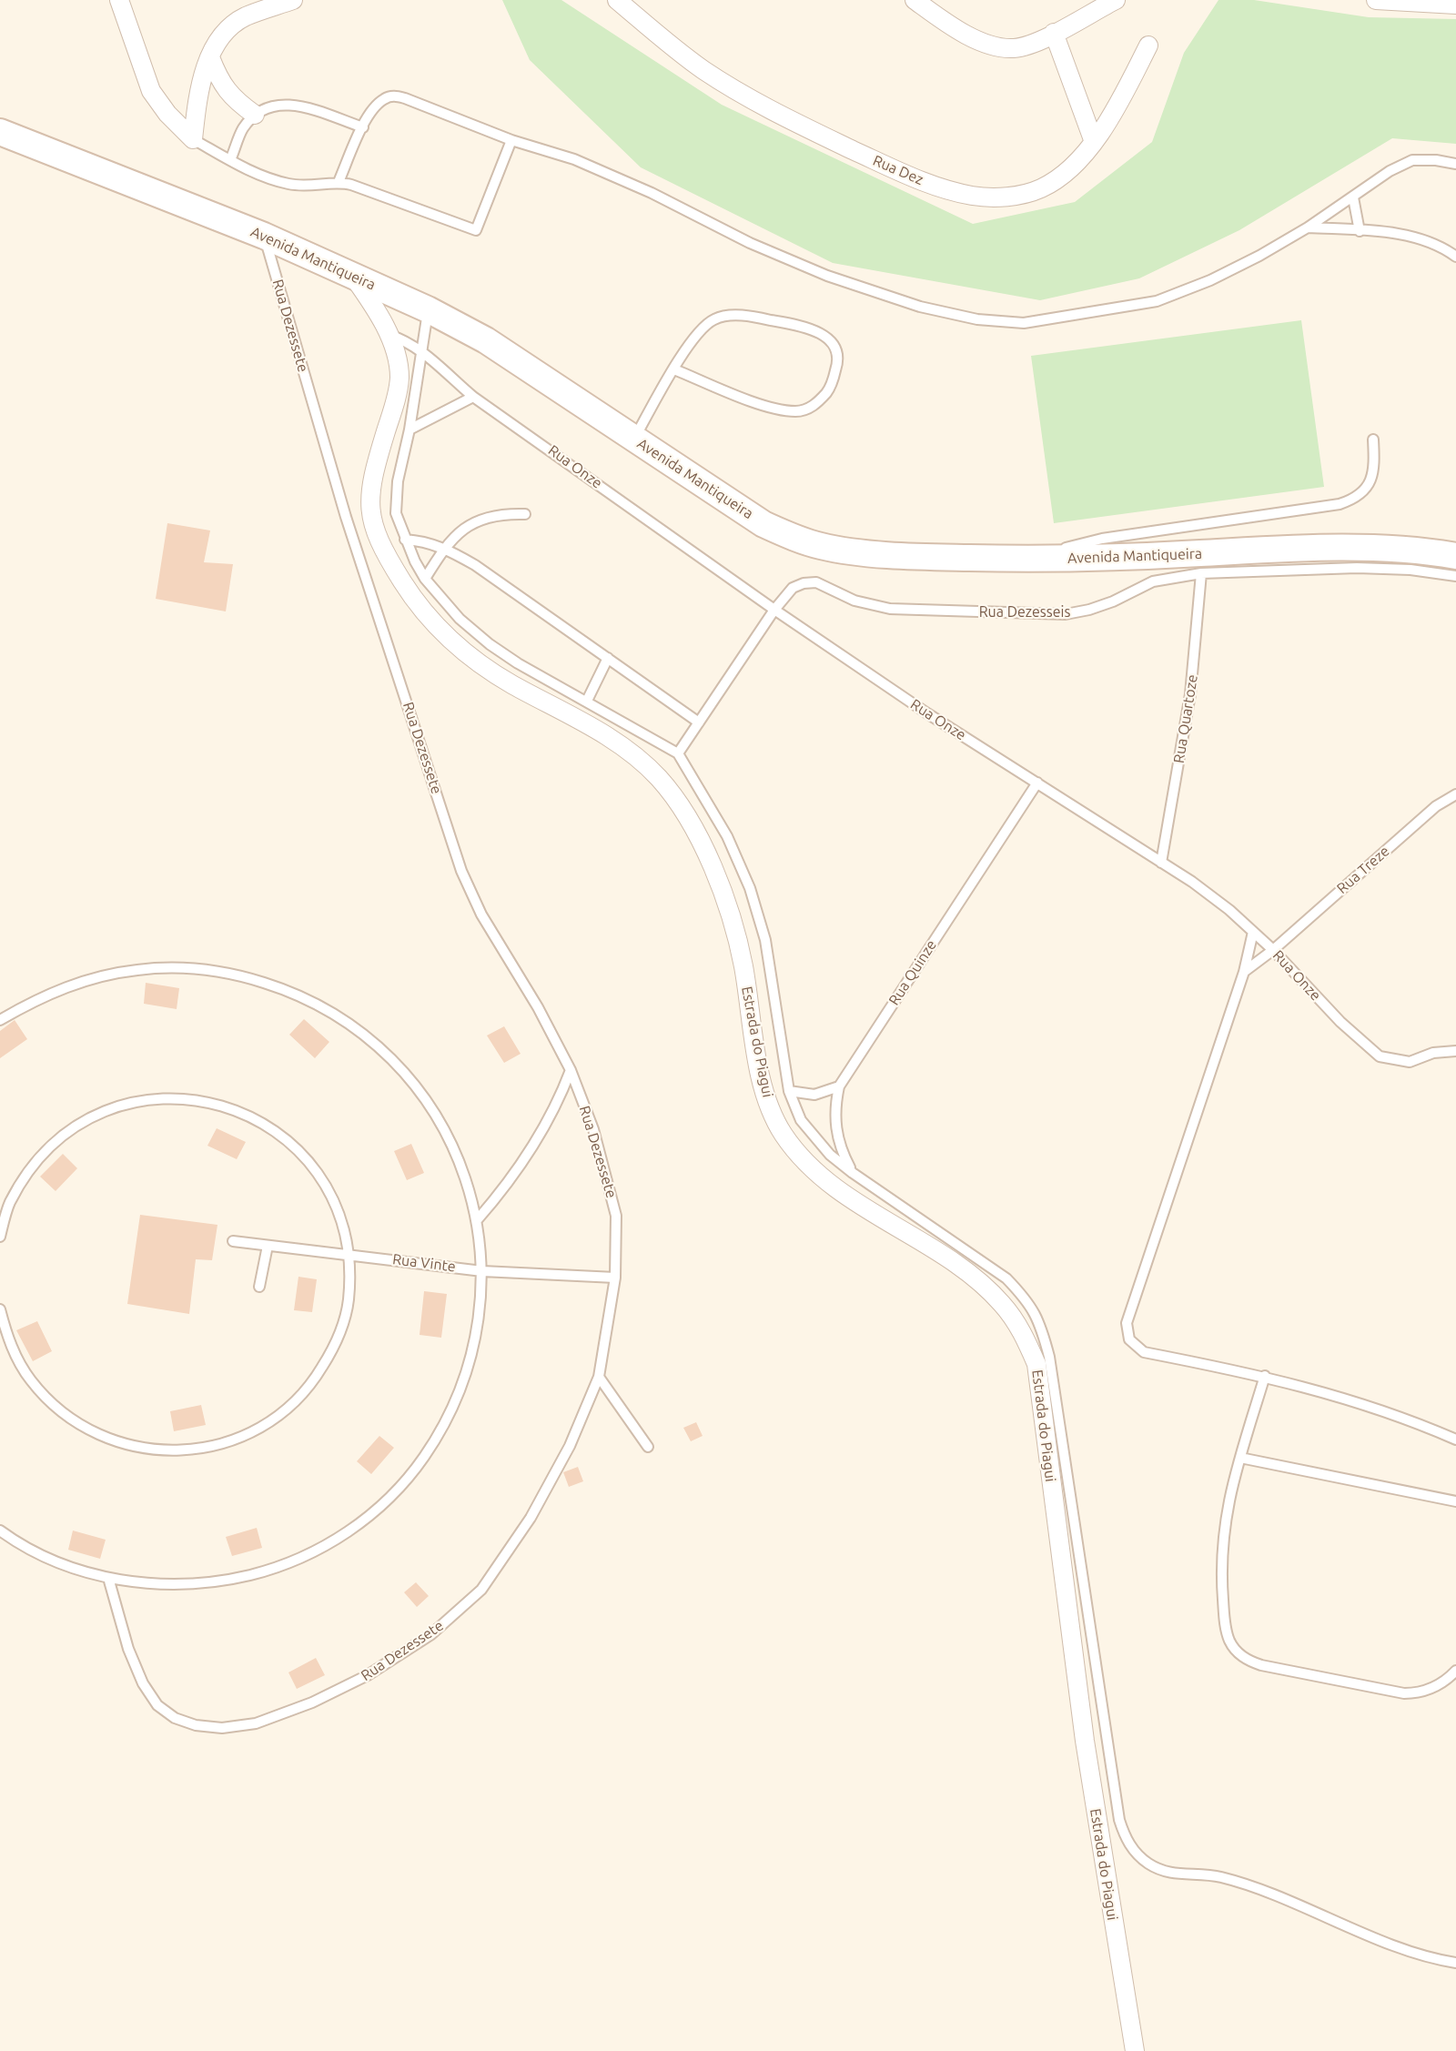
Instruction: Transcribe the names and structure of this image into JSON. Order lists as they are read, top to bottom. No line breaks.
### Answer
{"streets":{"street":["Rua Dez","Avenida Mantiqueira","Estrada do Piagui"],"lane":["Rua Dezessete","Rua Onze","Rua Dezesseis","Rua Quartoze","Rua Treze","Rua Quinze","Rua Vinte"]},"crossings":[["Avenida Mantiqueira","Rua Dezessete"],["Avenida Mantiqueira","Estrada do Piagui"],["Rua Dezessete","Rua Vinte"],["Rua Onze","Rua Dezesseis"],["Rua Onze","Rua Quartoze"],["Rua Onze","Rua Treze"],["Rua Onze","Rua Quinze"],["Rua Onze","Estrada do Piagui"],["Rua Dezesseis","Rua Quartoze"]]}
